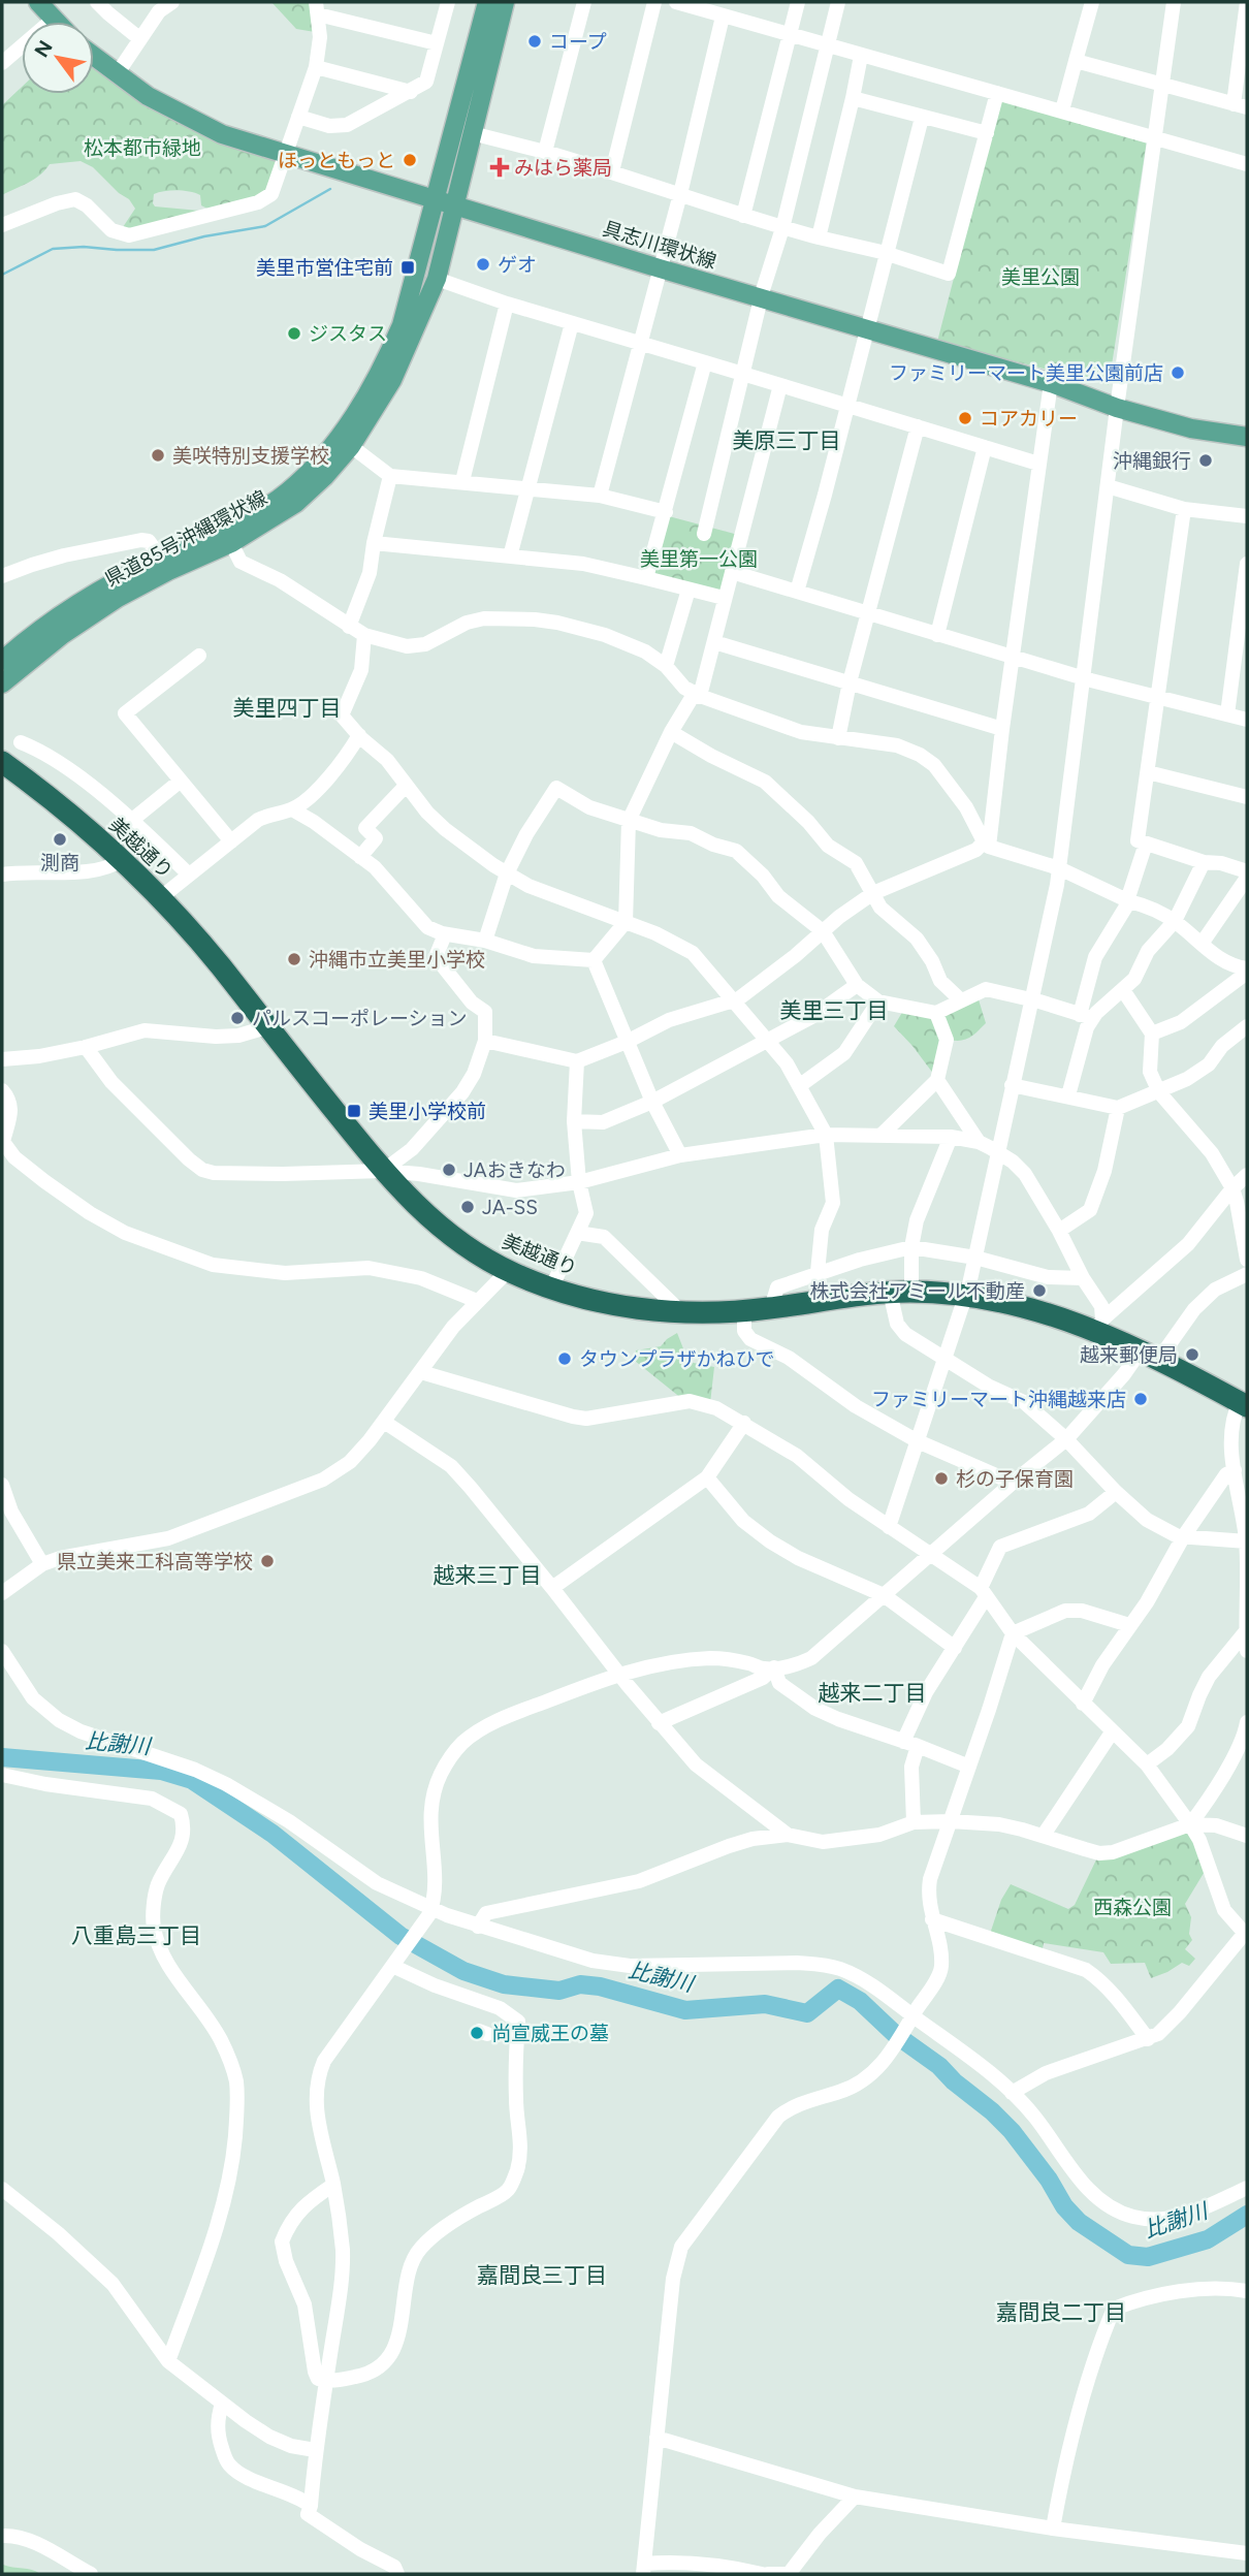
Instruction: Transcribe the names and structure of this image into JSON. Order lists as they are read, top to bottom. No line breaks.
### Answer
{"streets":{"highway":["美越通り"],"main road":["具志川環状線","県道85号沖縄環状線"]},"crossings":[["具志川環状線","県道85号沖縄環状線"]],"districts":["美原三丁目","美里四丁目","美里三丁目","越来三丁目","越来二丁目","八重島三丁目","嘉間良三丁目","嘉間良二丁目"],"water":["比謝川"],"parks":["松本都市緑地","美里公園","美里第一公園","西森公園"],"places":{"other":["コープ","ほっともっと","ゲオ","ジスタス","ファミリーマート美里公園前店","コアカリー","美咲特別支援学校","沖縄銀行","測商","沖縄市立美里小学校","パルスコーポレーション","JAおきなわ","JA-SS","株式会社アミール不動産","越来郵便局","タウンプラザかねひで","ファミリーマート沖縄越来店","杉の子保育園","県立美来工科高等学校","尚宣威王の墓"],"health":["みはら薬局"],"transit":["美里市営住宅前","美里小学校前"]},"north":"top left"}
